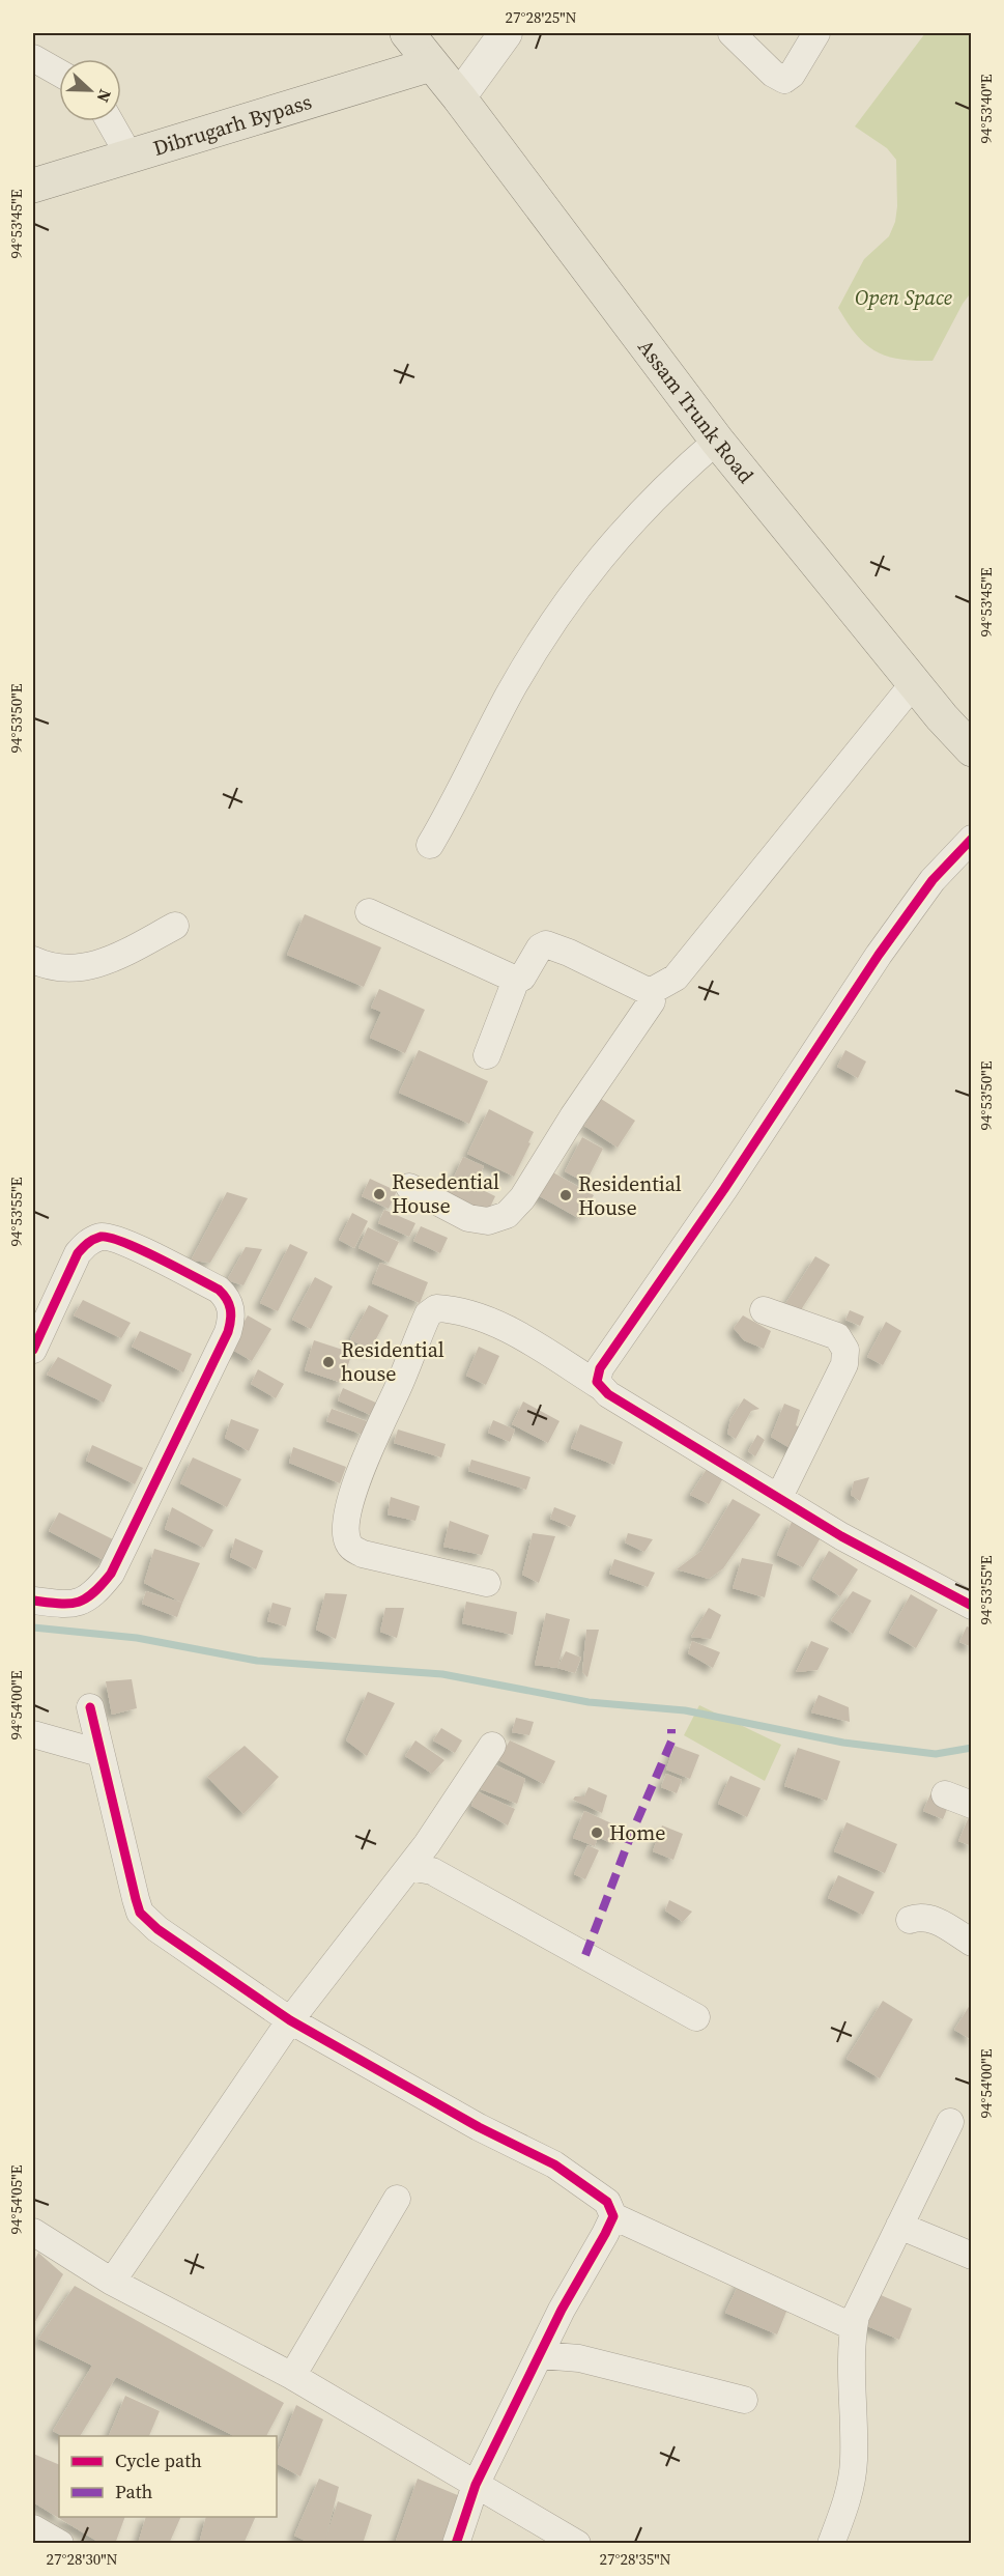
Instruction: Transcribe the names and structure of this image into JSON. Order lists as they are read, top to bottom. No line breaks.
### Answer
{"streets":{"main road":["Dibrugarh Bypass","Assam Trunk Road"]},"crossings":[["Dibrugarh Bypass","Assam Trunk Road"]],"parks":["Open Space"],"places":["Resedential House","Residential House","Residential house","Home"],"legend":["Cycle path","Path"],"north":"right","coordinates":["27°28'25\"N","94°53'40\"E","94°53'45\"E","94°53'50\"E","94°53'55\"E","94°54'00\"E","94°54'05\"E","27°28'30\"N","27°28'35\"N"]}
